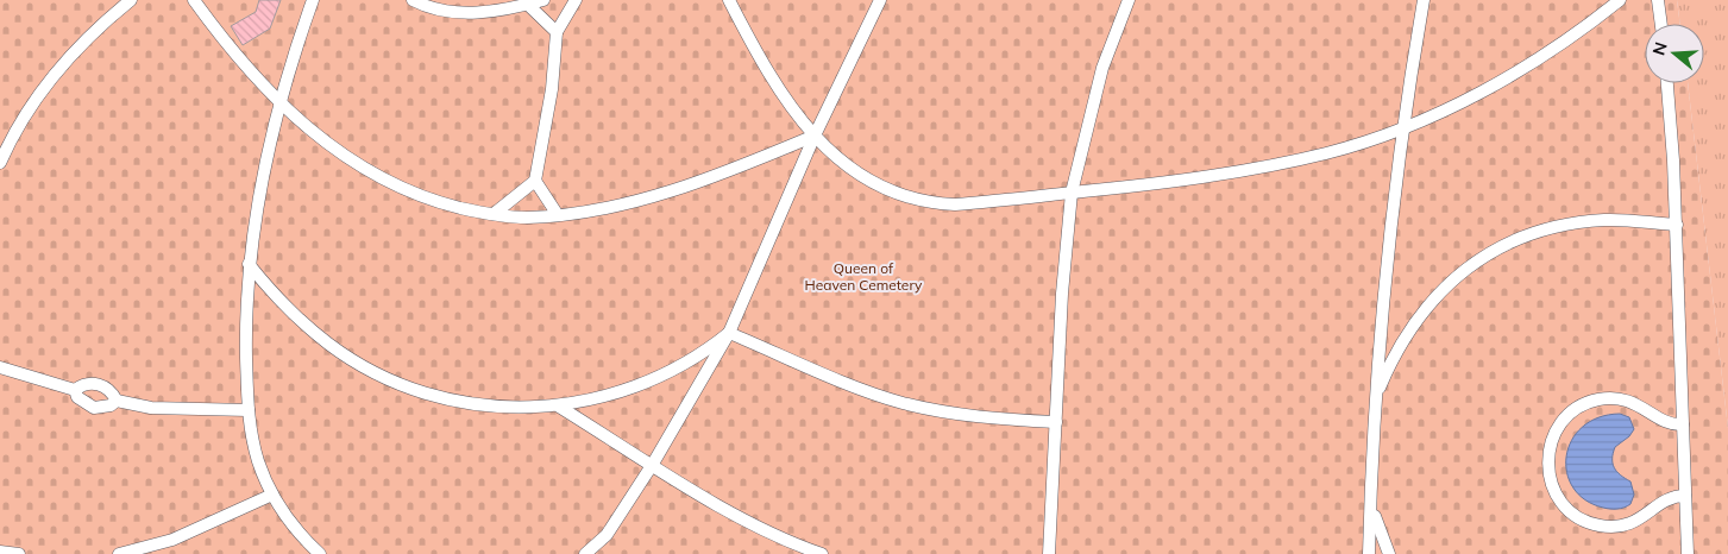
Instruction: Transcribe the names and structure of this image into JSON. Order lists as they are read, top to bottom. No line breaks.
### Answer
{"parks":["Queen of Heaven Cemetery"],"north":"left"}
